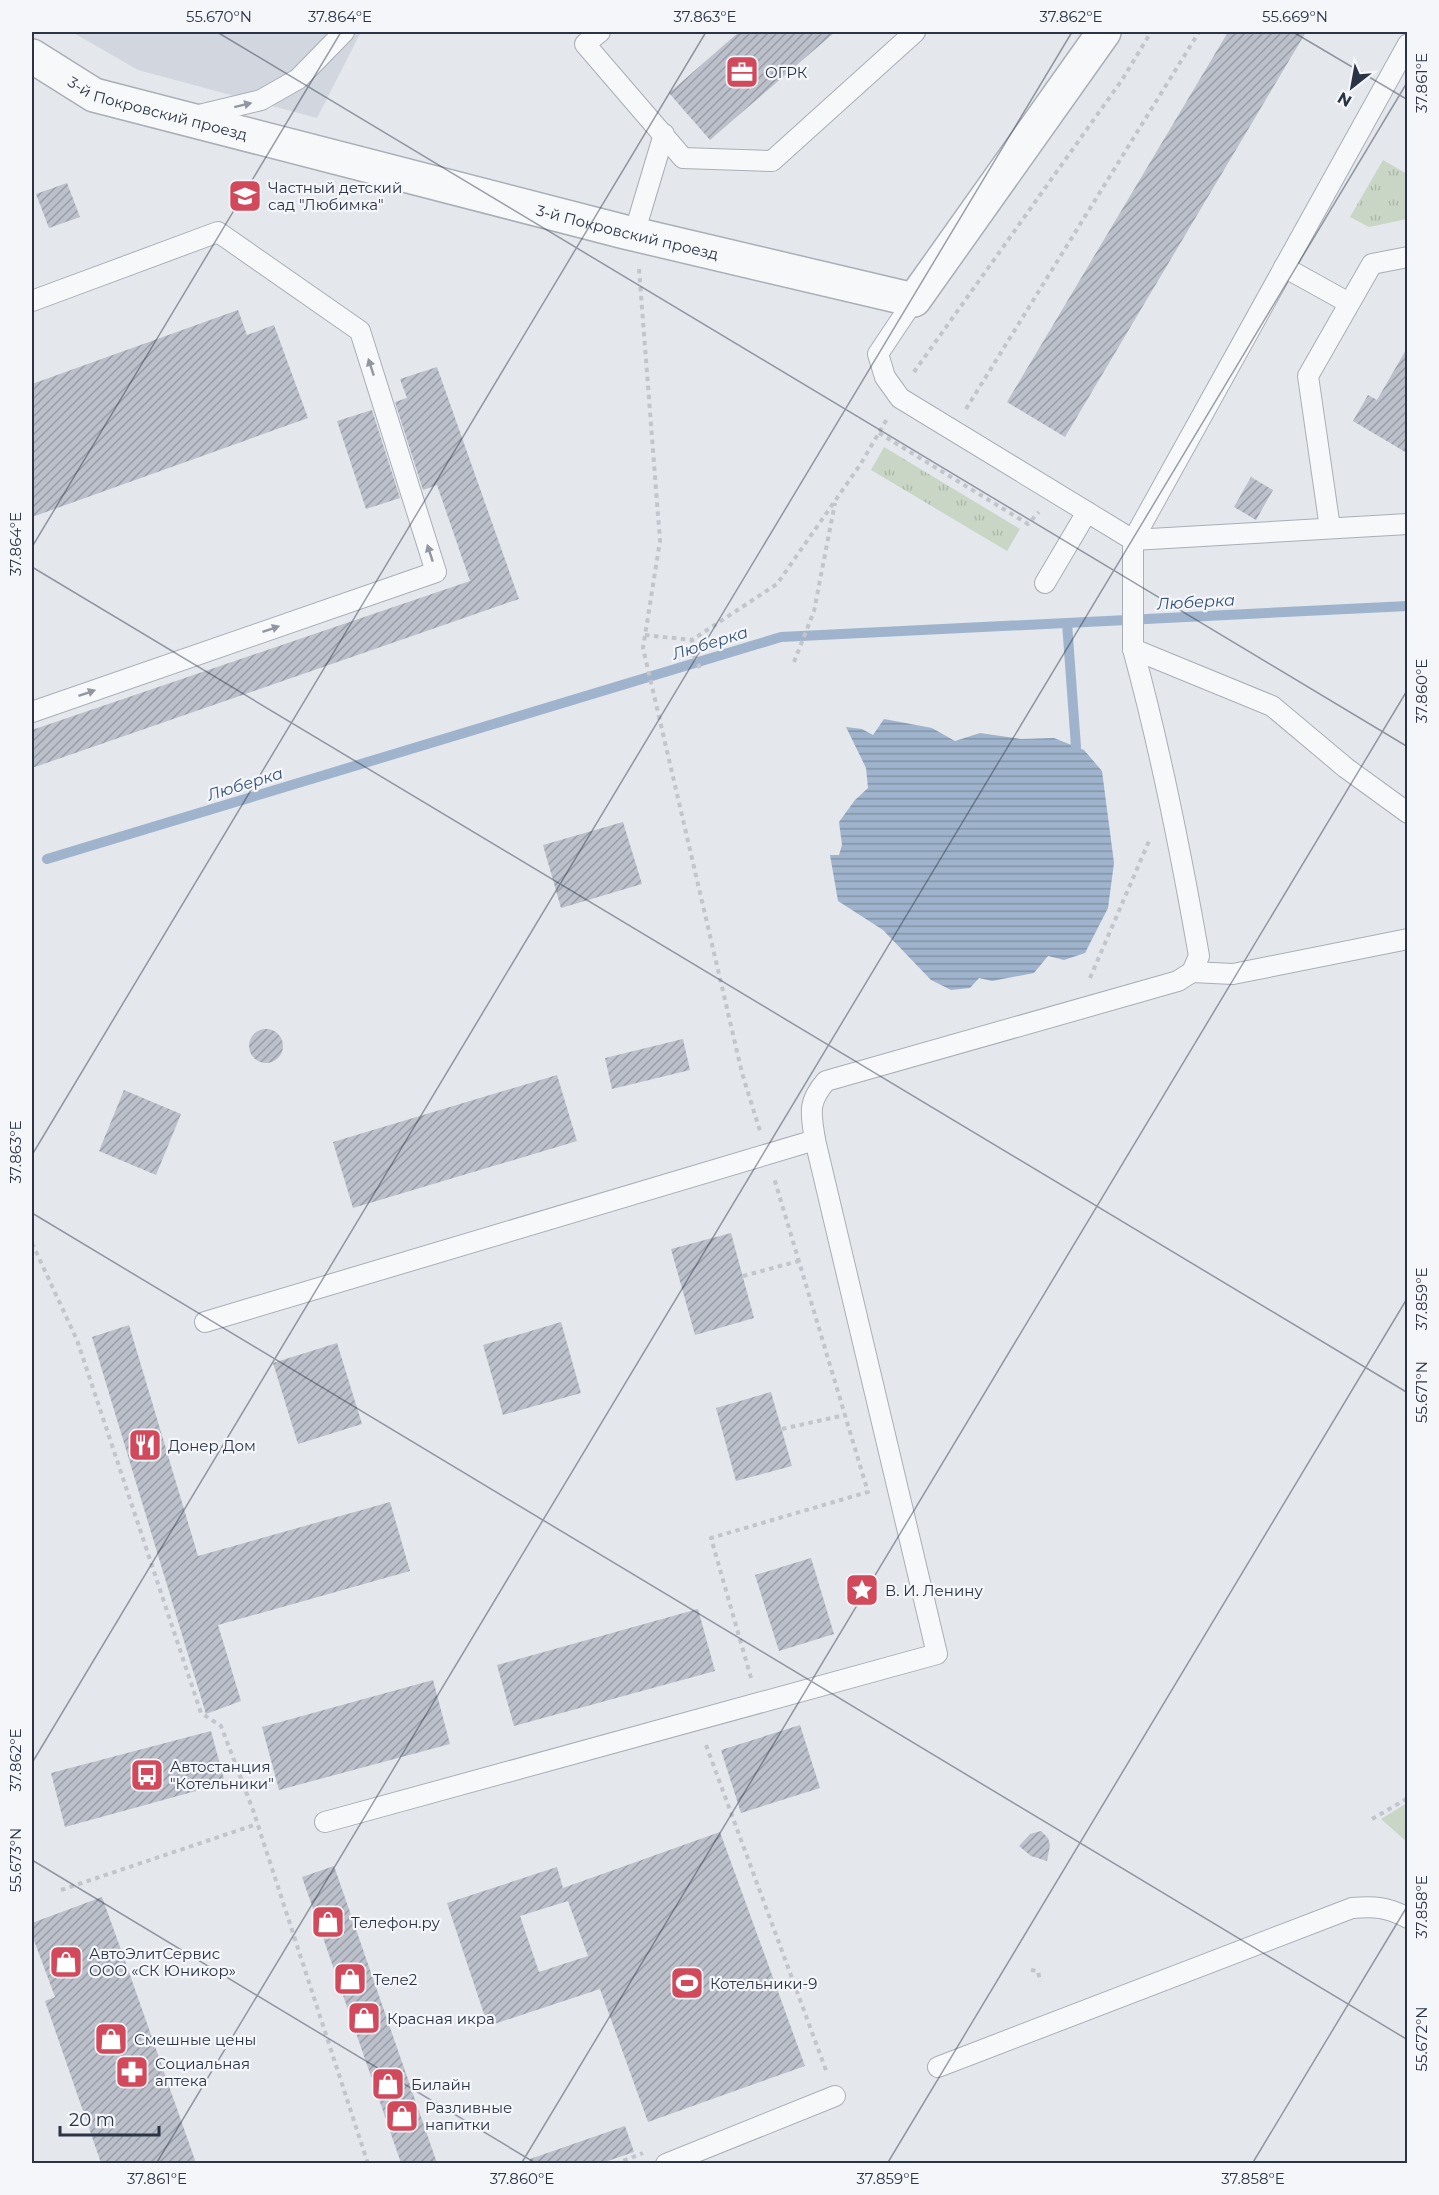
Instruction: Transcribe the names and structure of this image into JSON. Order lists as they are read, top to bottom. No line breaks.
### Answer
{"streets":{"street":["3-й Покровский проезд"]},"water":["Люберка"],"places":{"office":["ОГРК"],"school or university":["Частный детский сад \"Любимка\""],"restaurant":["Донер Дом"],"place":["В. И. Ленину"],"bus stop":["Автостанция \"Котельники\""],"shop":["Телефон.ру","АвтоЭлитСервис ООО «СК Юникор»","Теле2","Красная икра","Смешные цены","Билайн","Разливные напитки"],"sports":["Котельники-9"],"pharmacy":["Социальная аптека"]},"scale_bar":"20 m","north":"bottom left","coordinates":["55.670°N","37.864°E","37.863°E","37.862°E","55.669°N","37.861°E","37.860°E","37.859°E","55.671°N","55.673°N","37.858°E","55.672°N"]}
